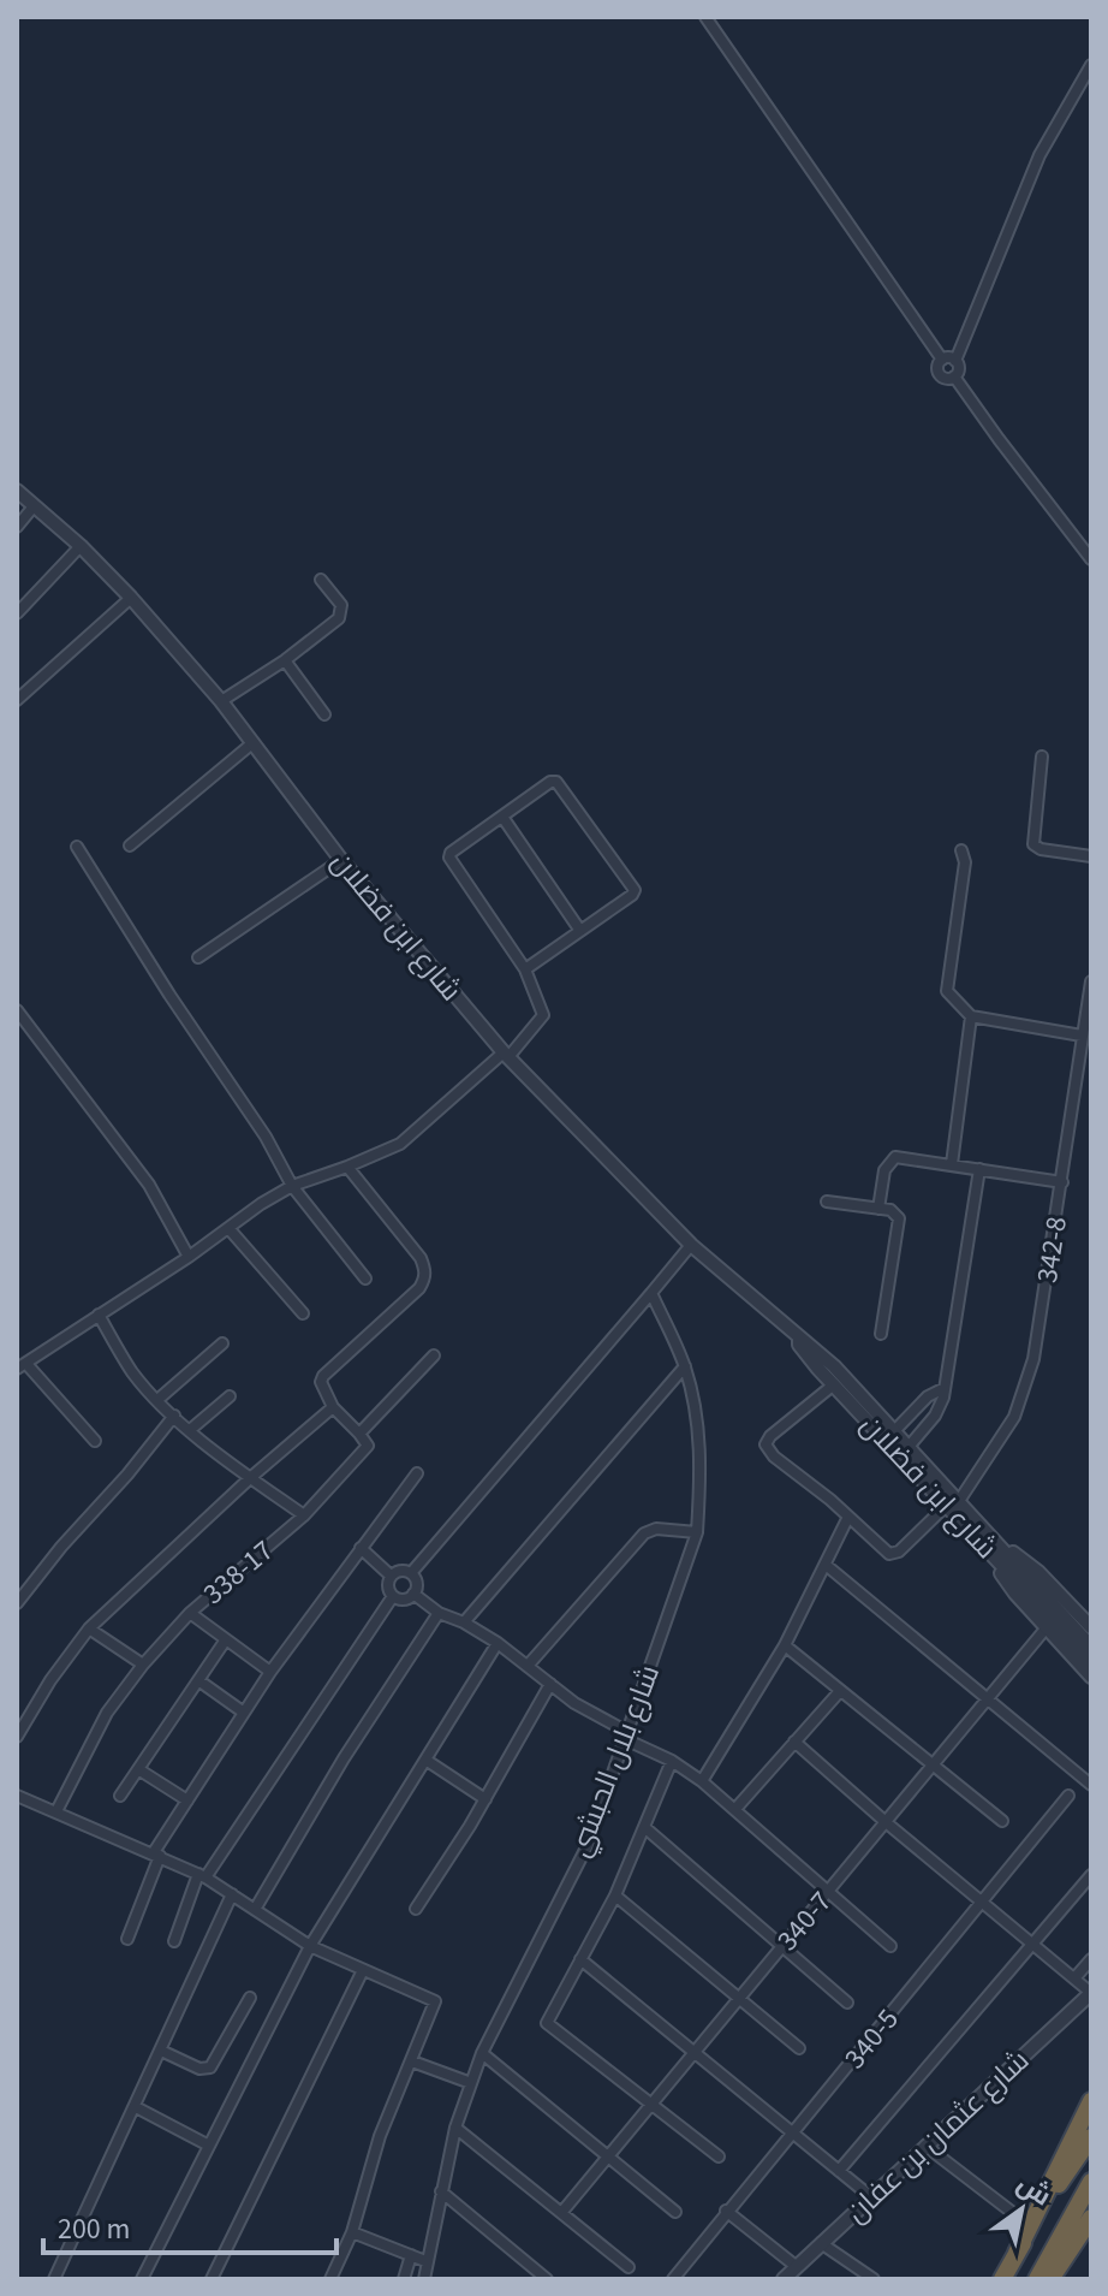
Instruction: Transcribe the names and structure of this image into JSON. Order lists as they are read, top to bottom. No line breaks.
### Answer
{"streets":{"street":["شارع ابن فضلان","342-8","338-17","شارع بلال الحبشي","340-7","340-5","شارع عثمان بن عفان"]},"crossings":[["شارع ابن فضلان","342-8"]],"scale_bar":"200 m","north":"top right"}
